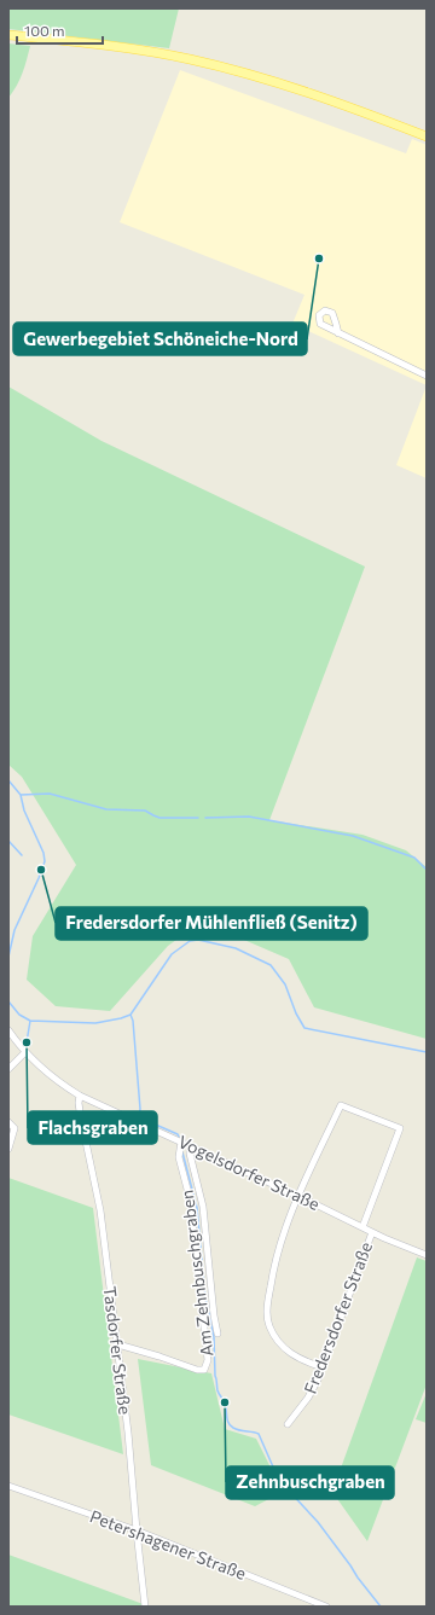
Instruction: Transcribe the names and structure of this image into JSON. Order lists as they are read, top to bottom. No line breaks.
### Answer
{"streets":{"street":["Vogelsdorfer Straße","Am Zehnbuschgraben","Fredersdorfer Straße","Tasdorfer Straße","Petershagener Straße"]},"crossings":[["Vogelsdorfer Straße","Am Zehnbuschgraben"],["Vogelsdorfer Straße","Fredersdorfer Straße"],["Vogelsdorfer Straße","Tasdorfer Straße"],["Am Zehnbuschgraben","Tasdorfer Straße"],["Tasdorfer Straße","Petershagener Straße"]],"places":["Gewerbegebiet Schöneiche-Nord","Fredersdorfer Mühlenfließ (Senitz)","Flachsgraben","Zehnbuschgraben"],"scale_bar":"100 m"}
